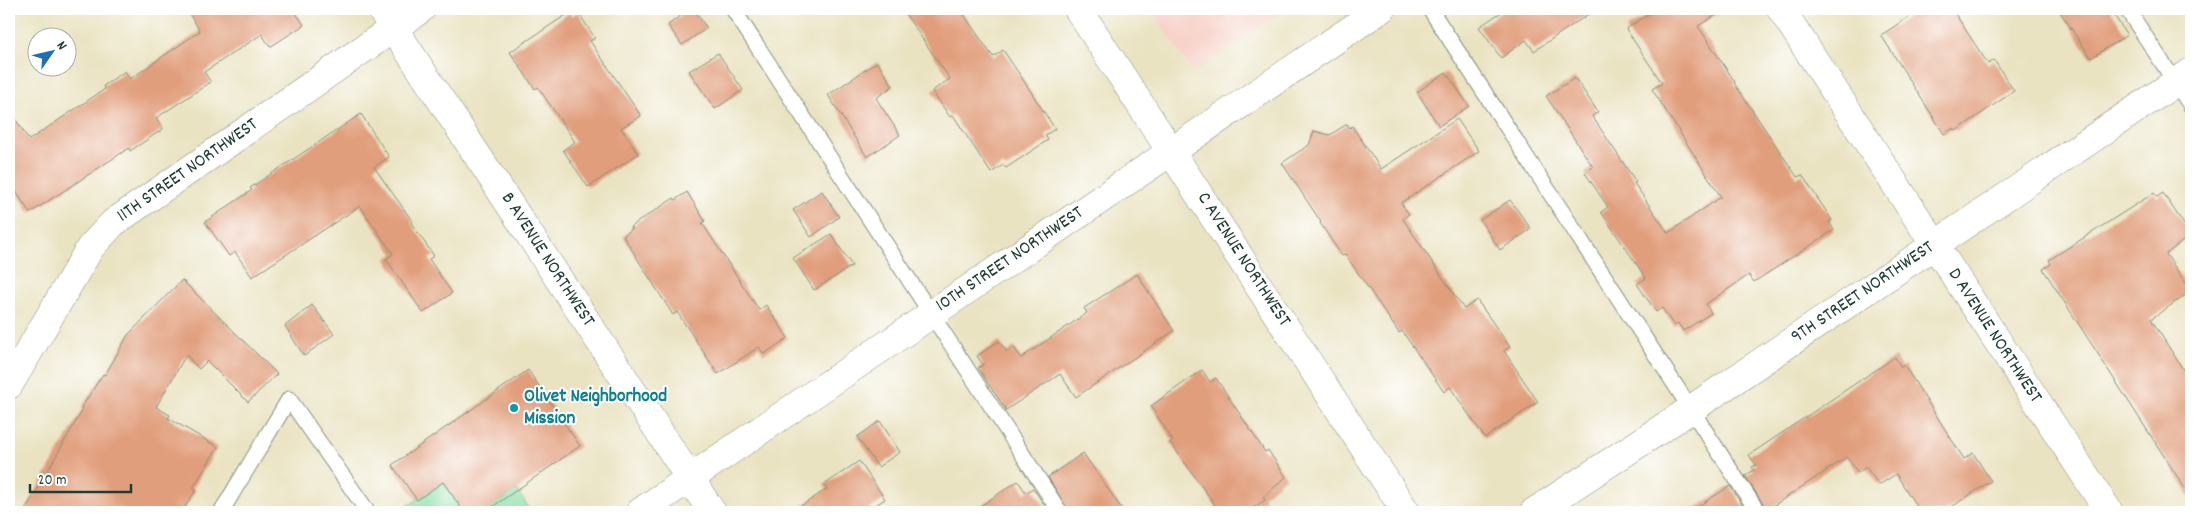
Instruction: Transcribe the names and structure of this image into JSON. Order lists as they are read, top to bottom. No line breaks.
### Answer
{"streets":{"street":["11TH STREET NORTHWEST","B AVENUE NORTHWEST","10TH STREET NORTHWEST","C AVENUE NORTHWEST","9TH STREET NORTHWEST","D AVENUE NORTHWEST"]},"crossings":[["11TH STREET NORTHWEST","B AVENUE NORTHWEST"],["B AVENUE NORTHWEST","10TH STREET NORTHWEST"],["10TH STREET NORTHWEST","C AVENUE NORTHWEST"],["9TH STREET NORTHWEST","D AVENUE NORTHWEST"]],"places":["Olivet Neighborhood Mission"],"scale_bar":"20 m","north":"top right"}
